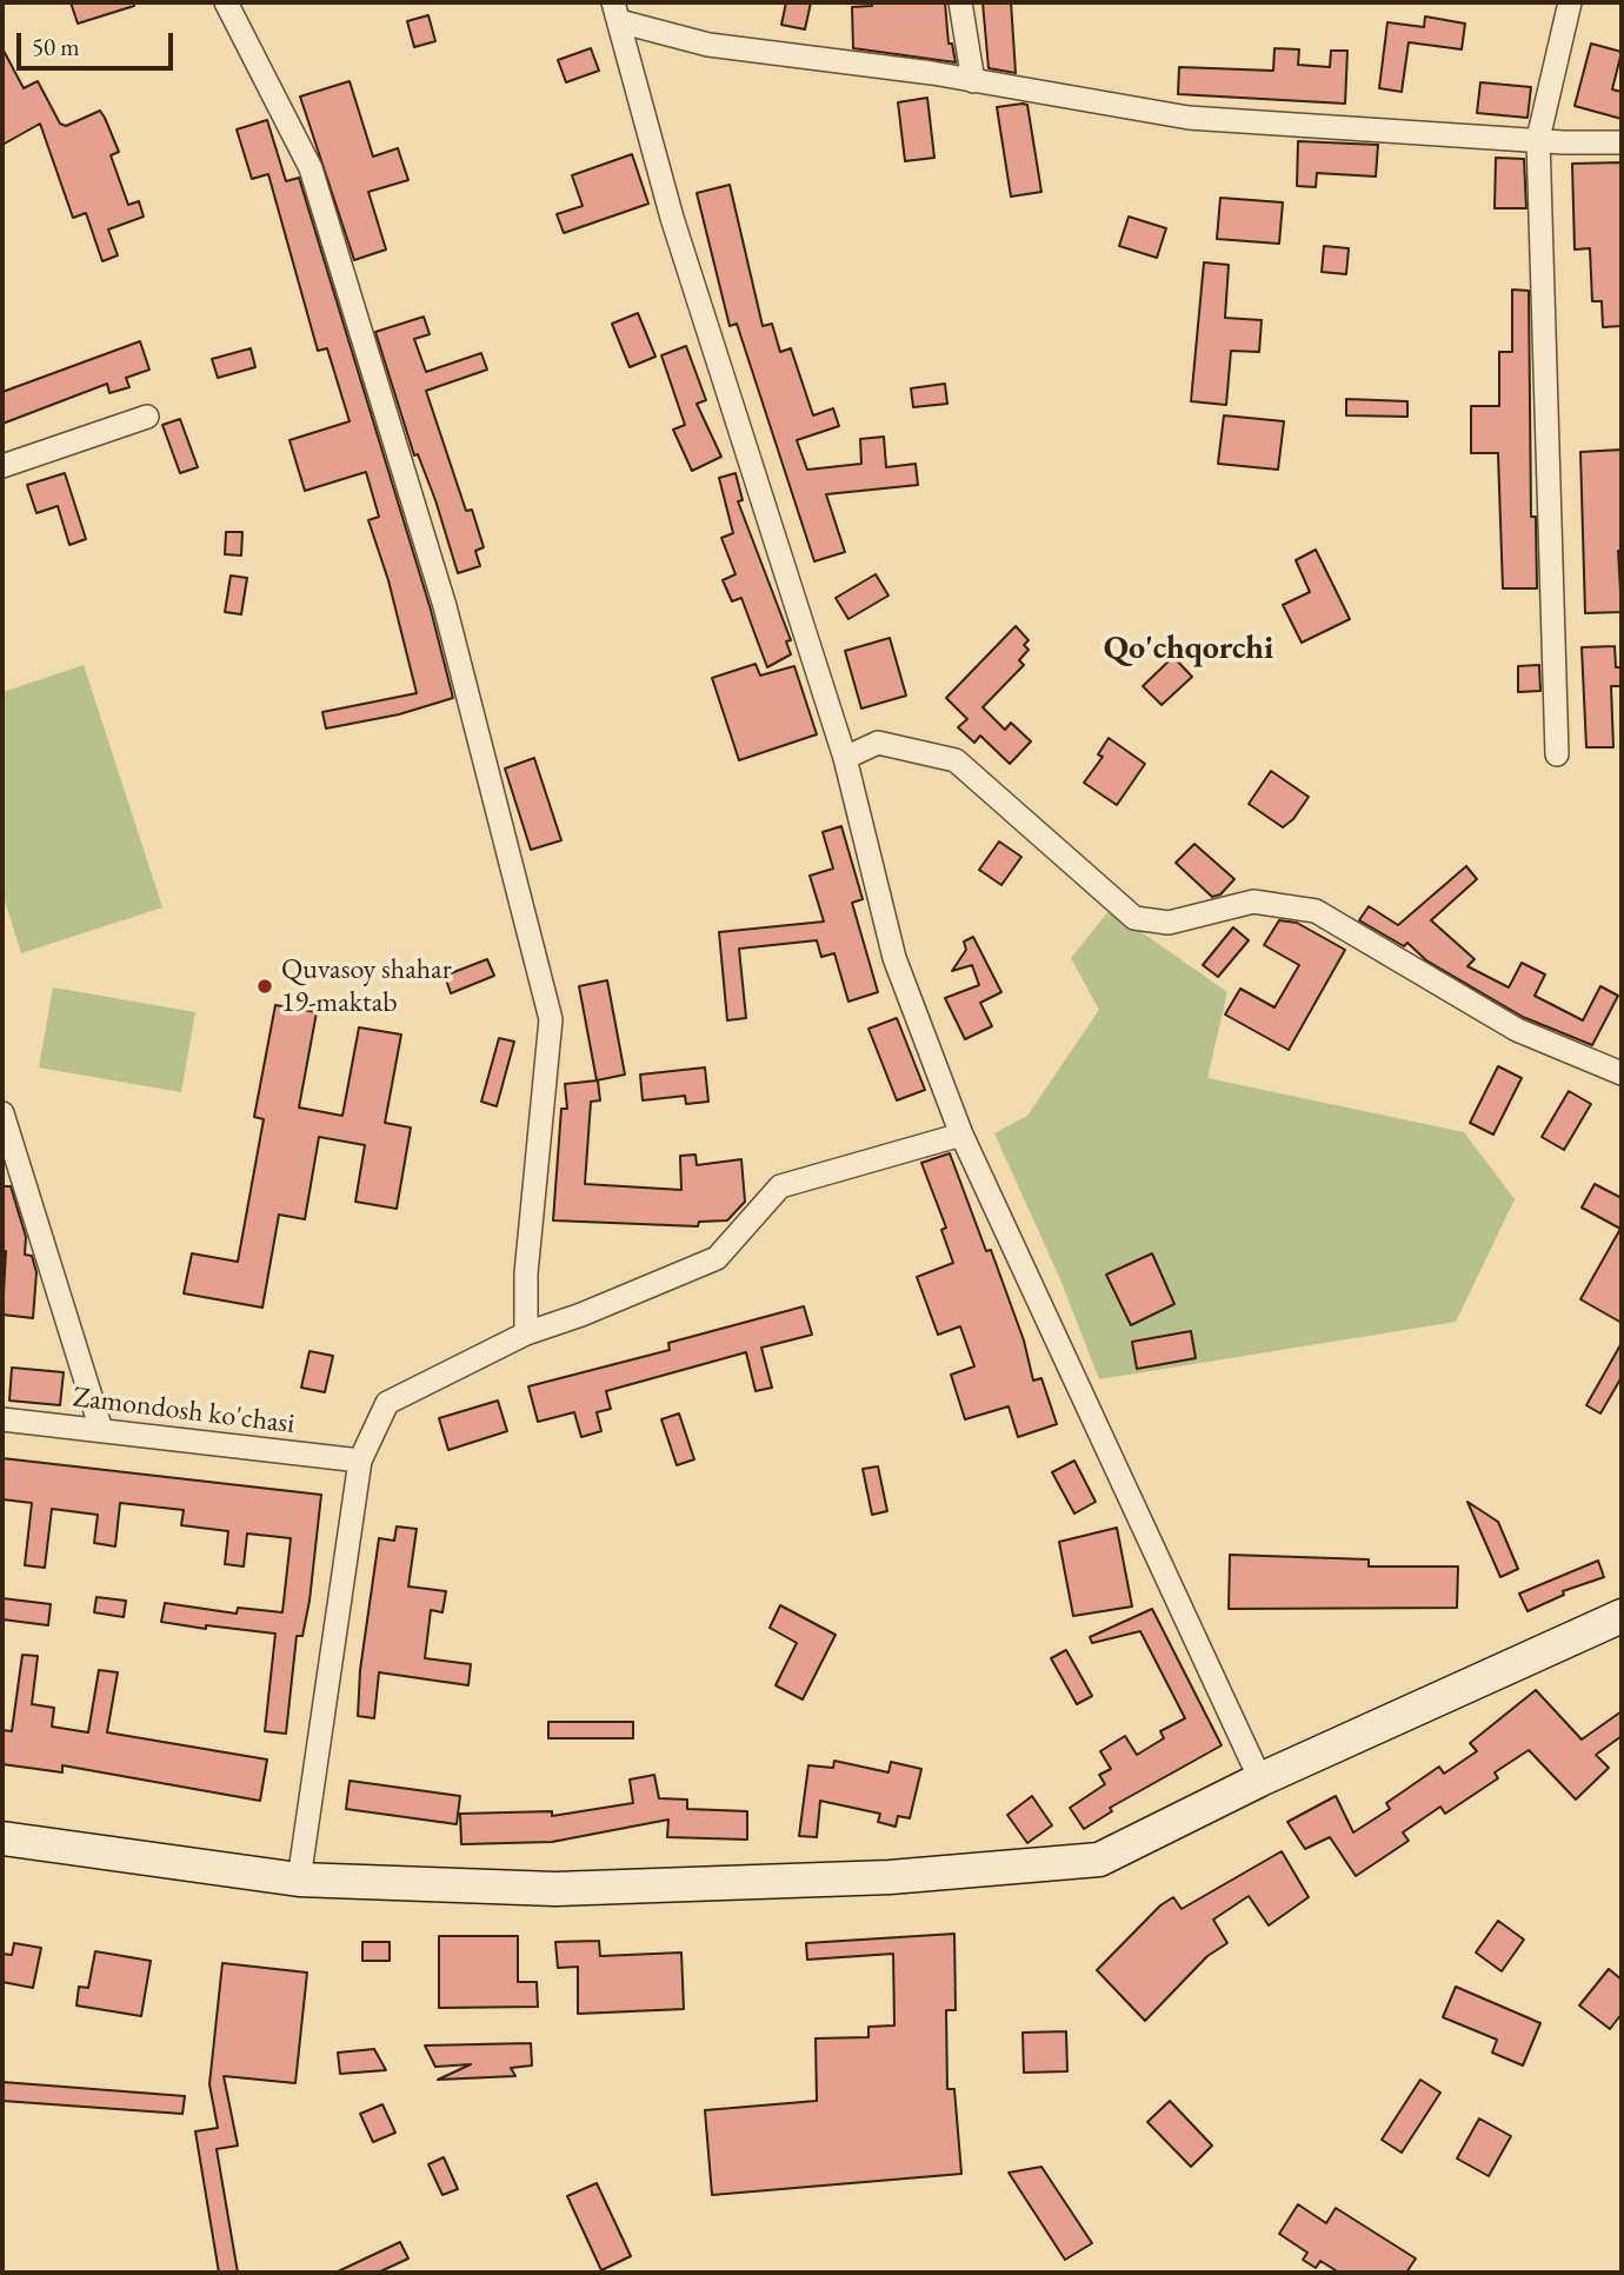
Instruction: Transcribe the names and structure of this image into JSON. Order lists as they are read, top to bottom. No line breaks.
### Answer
{"streets":{"street":["Zamondosh ko'chasi"]},"districts":["Qo'chqorchi"],"places":["Quvasoy shahar 19-maktab"],"scale_bar":"50 m"}
